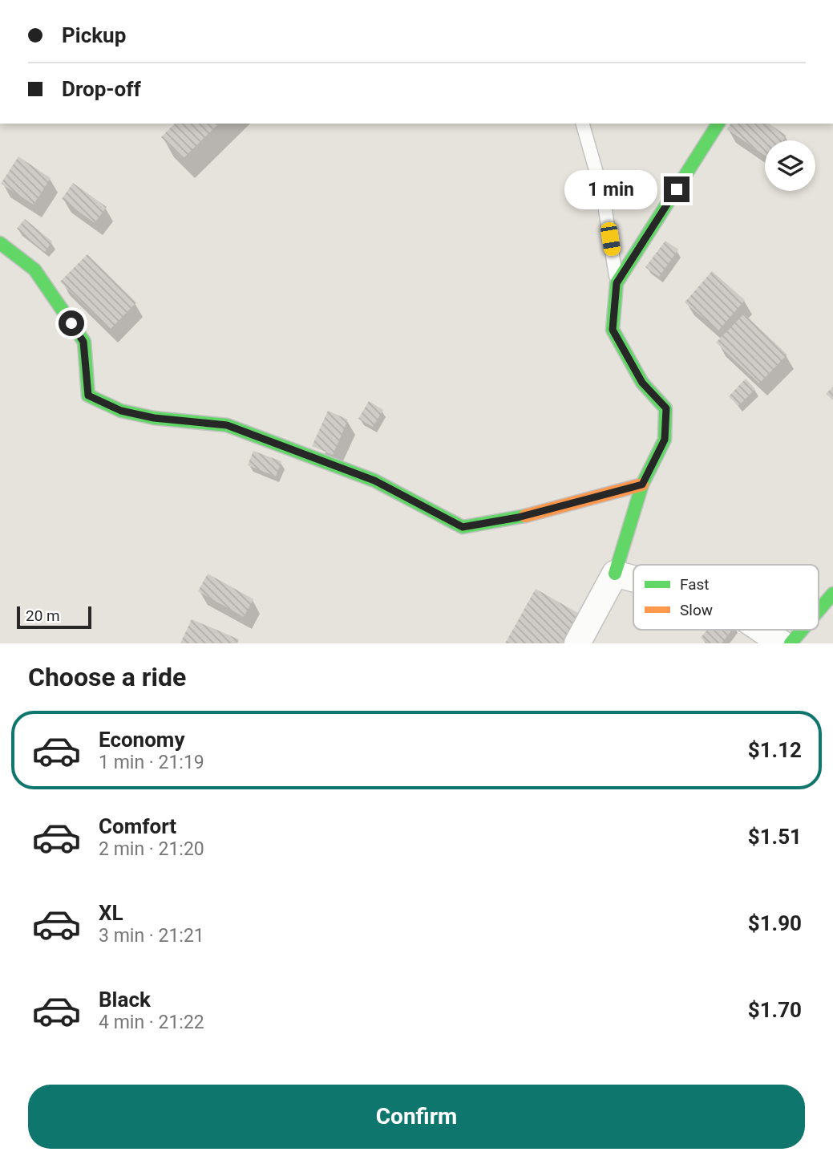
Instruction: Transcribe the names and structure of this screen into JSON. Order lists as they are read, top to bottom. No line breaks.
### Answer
{"legend":["Fast","Slow"],"scale_bar":"20 m","page":{"banner":["Pickup","Drop-off"],"bubble":"1 min","scale":"20 m","heading":"Choose a ride","list":[{"name":"Economy","note":"1 min · 21:19","value":"$1.12"},{"name":"Comfort","note":"2 min · 21:20","value":"$1.51"},{"name":"XL","note":"3 min · 21:21","value":"$1.90"},{"name":"Black","note":"4 min · 21:22","value":"$1.70"}],"buttons":"Confirm"}}
